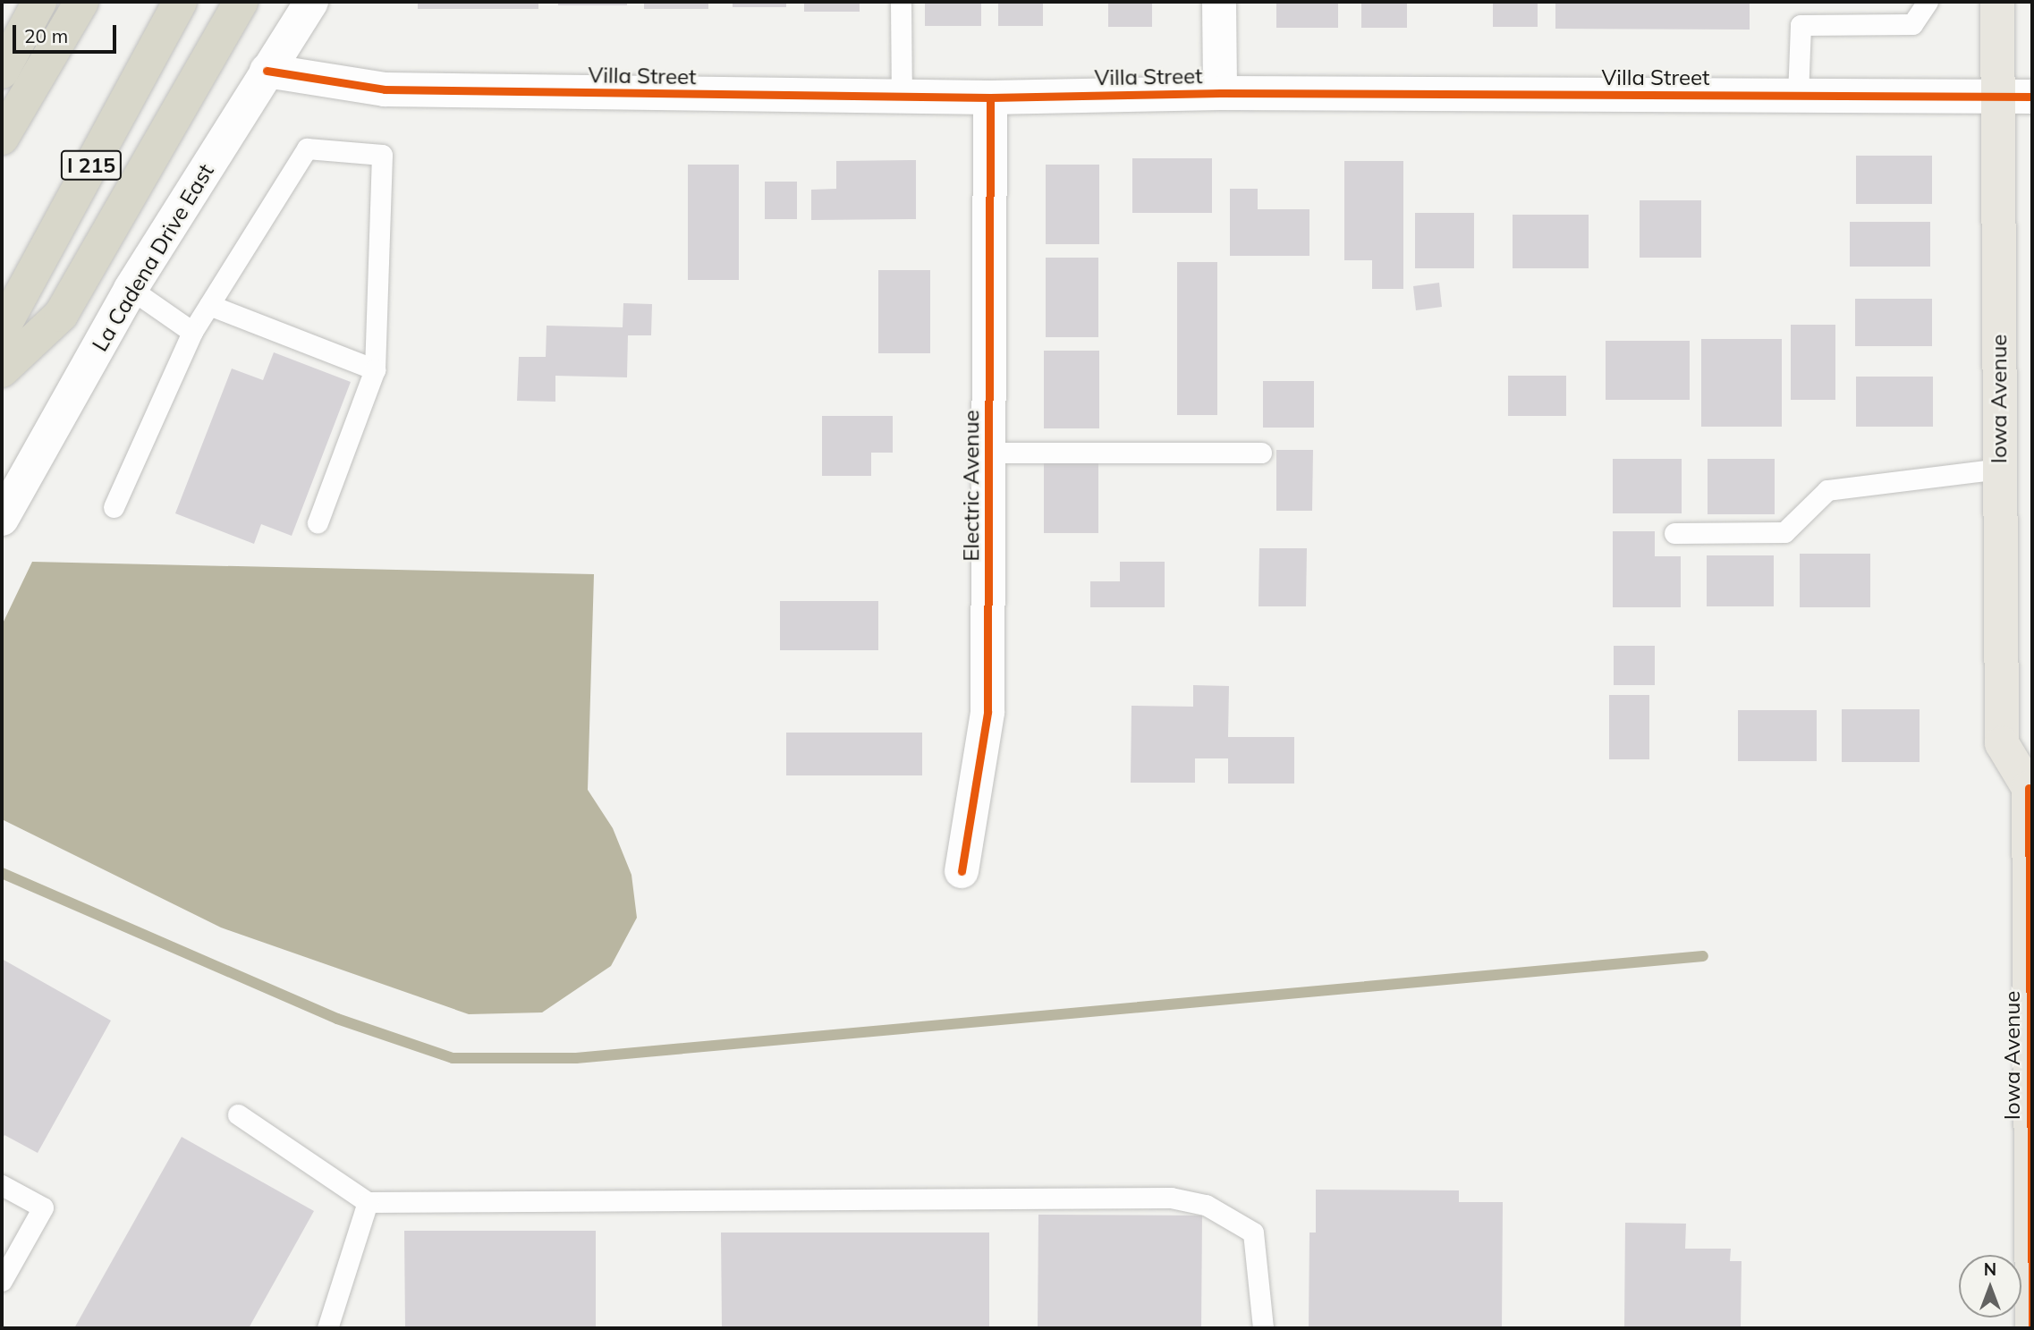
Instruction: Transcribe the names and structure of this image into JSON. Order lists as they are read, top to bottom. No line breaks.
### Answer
{"streets":{"highway":["I 215"],"main road":["Iowa Avenue"],"street":["Villa Street","La Cadena Drive East","Electric Avenue"]},"crossings":[["Villa Street","La Cadena Drive East"],["Villa Street","Iowa Avenue"],["Villa Street","Electric Avenue"]],"scale_bar":"20 m","north":"top"}
